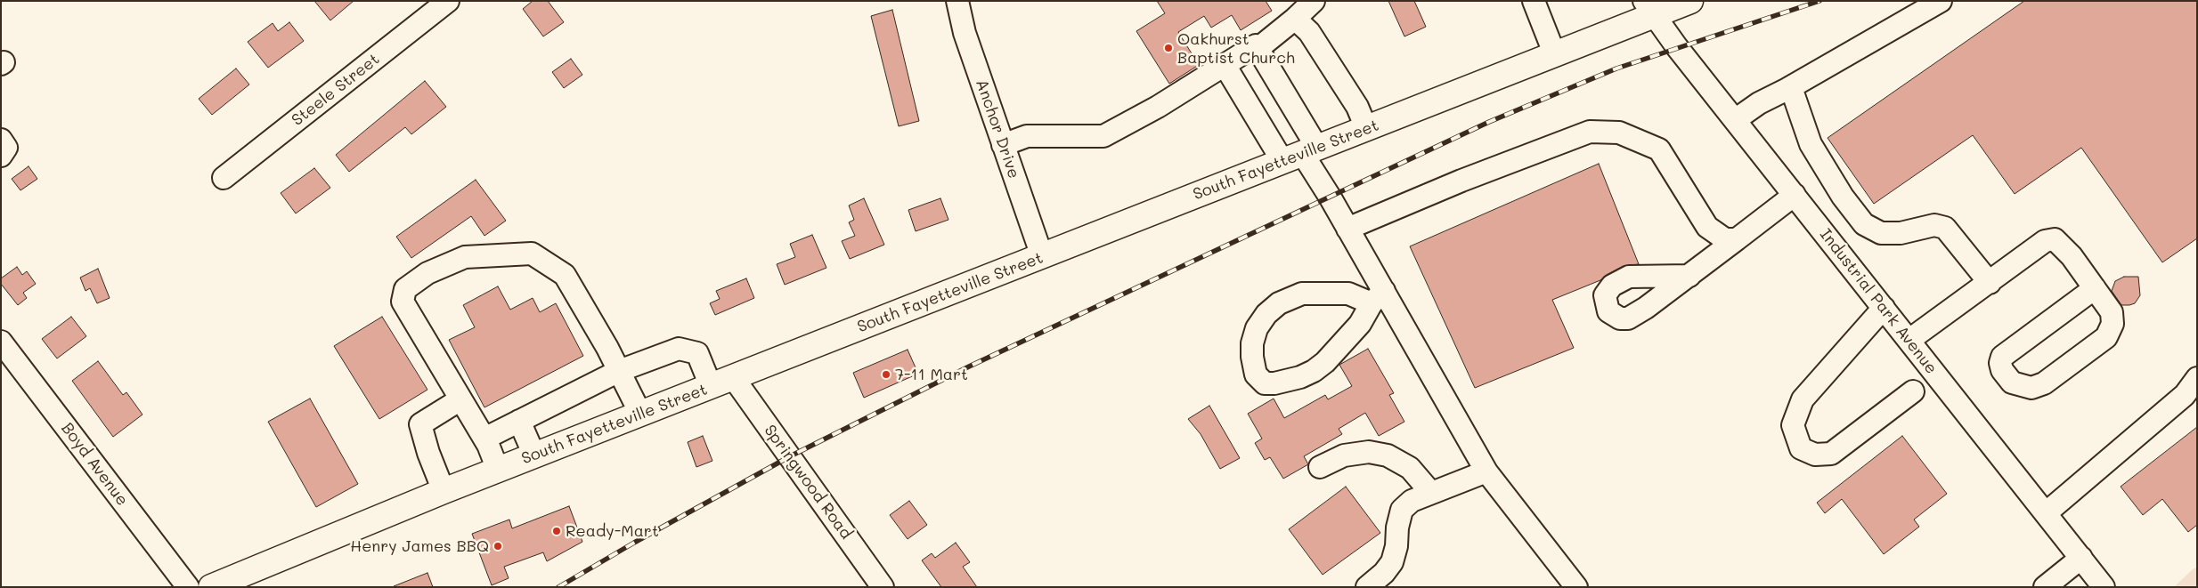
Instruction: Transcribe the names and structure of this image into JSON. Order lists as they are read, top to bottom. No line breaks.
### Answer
{"streets":{"main road":["South Fayetteville Street"],"street":["Steele Street","Anchor Drive","Industrial Park Avenue","Boyd Avenue","Springwood Road"]},"crossings":[["Anchor Drive","South Fayetteville Street"],["South Fayetteville Street","Industrial Park Avenue"],["South Fayetteville Street","Springwood Road"]],"places":["Oakhurst Baptist Church","7-11 Mart","Ready-Mart","Henry James BBQ"]}
